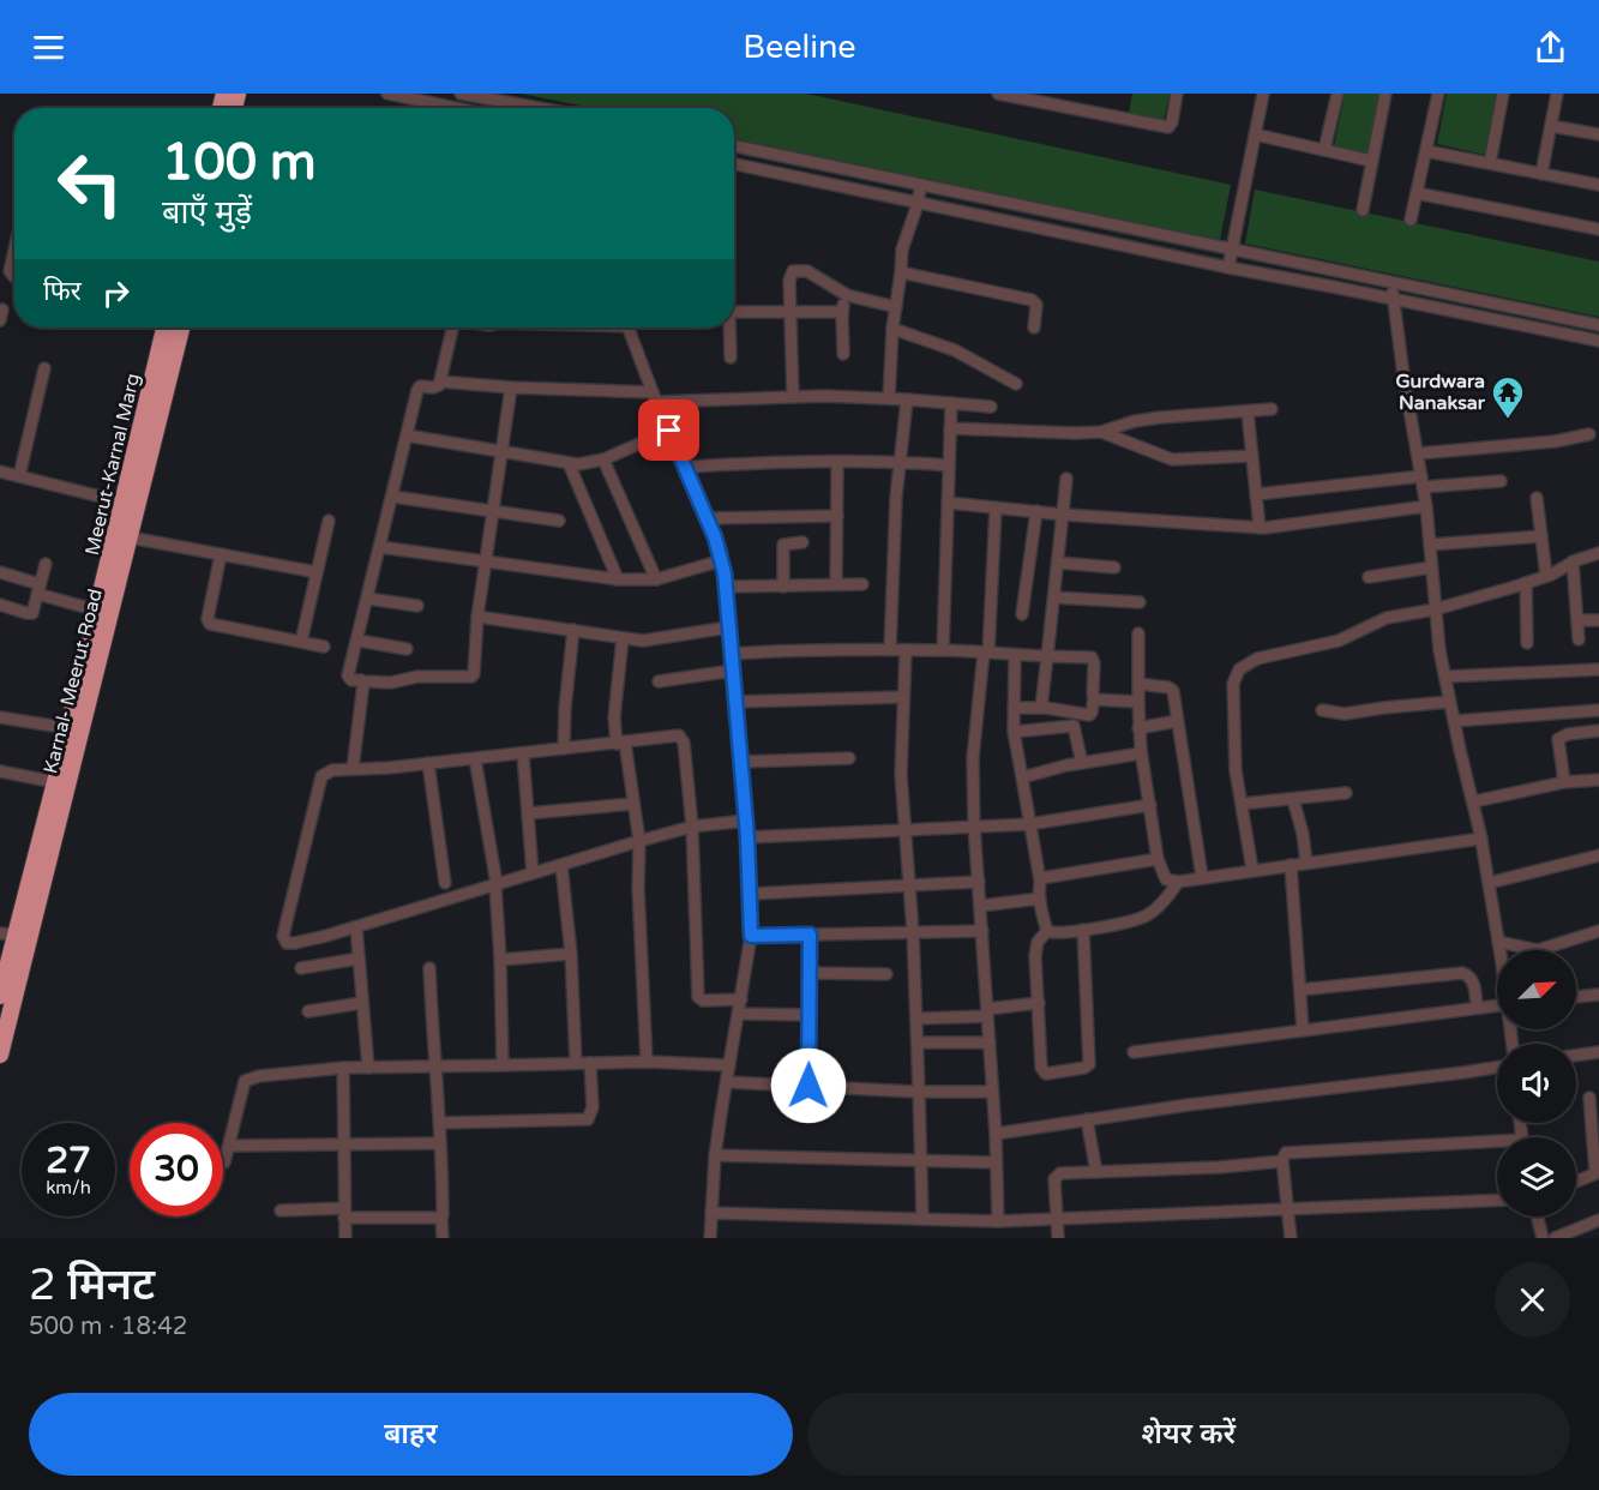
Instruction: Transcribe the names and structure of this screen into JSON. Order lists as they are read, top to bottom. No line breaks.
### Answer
{"streets":{"highway":["Meerut-Karnal Marg","Karnal- Meerut Road"]},"crossings":[["Meerut-Karnal Marg","Karnal- Meerut Road"]],"places":{"temple":["Gurdwara Nanaksar"]},"north":"top right","page":{"header":"Beeline","turn":["100 m","बाएँ मुड़ें"],"then":"फिर","speed":"27 km/h","limit":"30","heading":["2 मिनट","500 m · 18:42"],"buttons":["बाहर","शेयर करें"]}}
